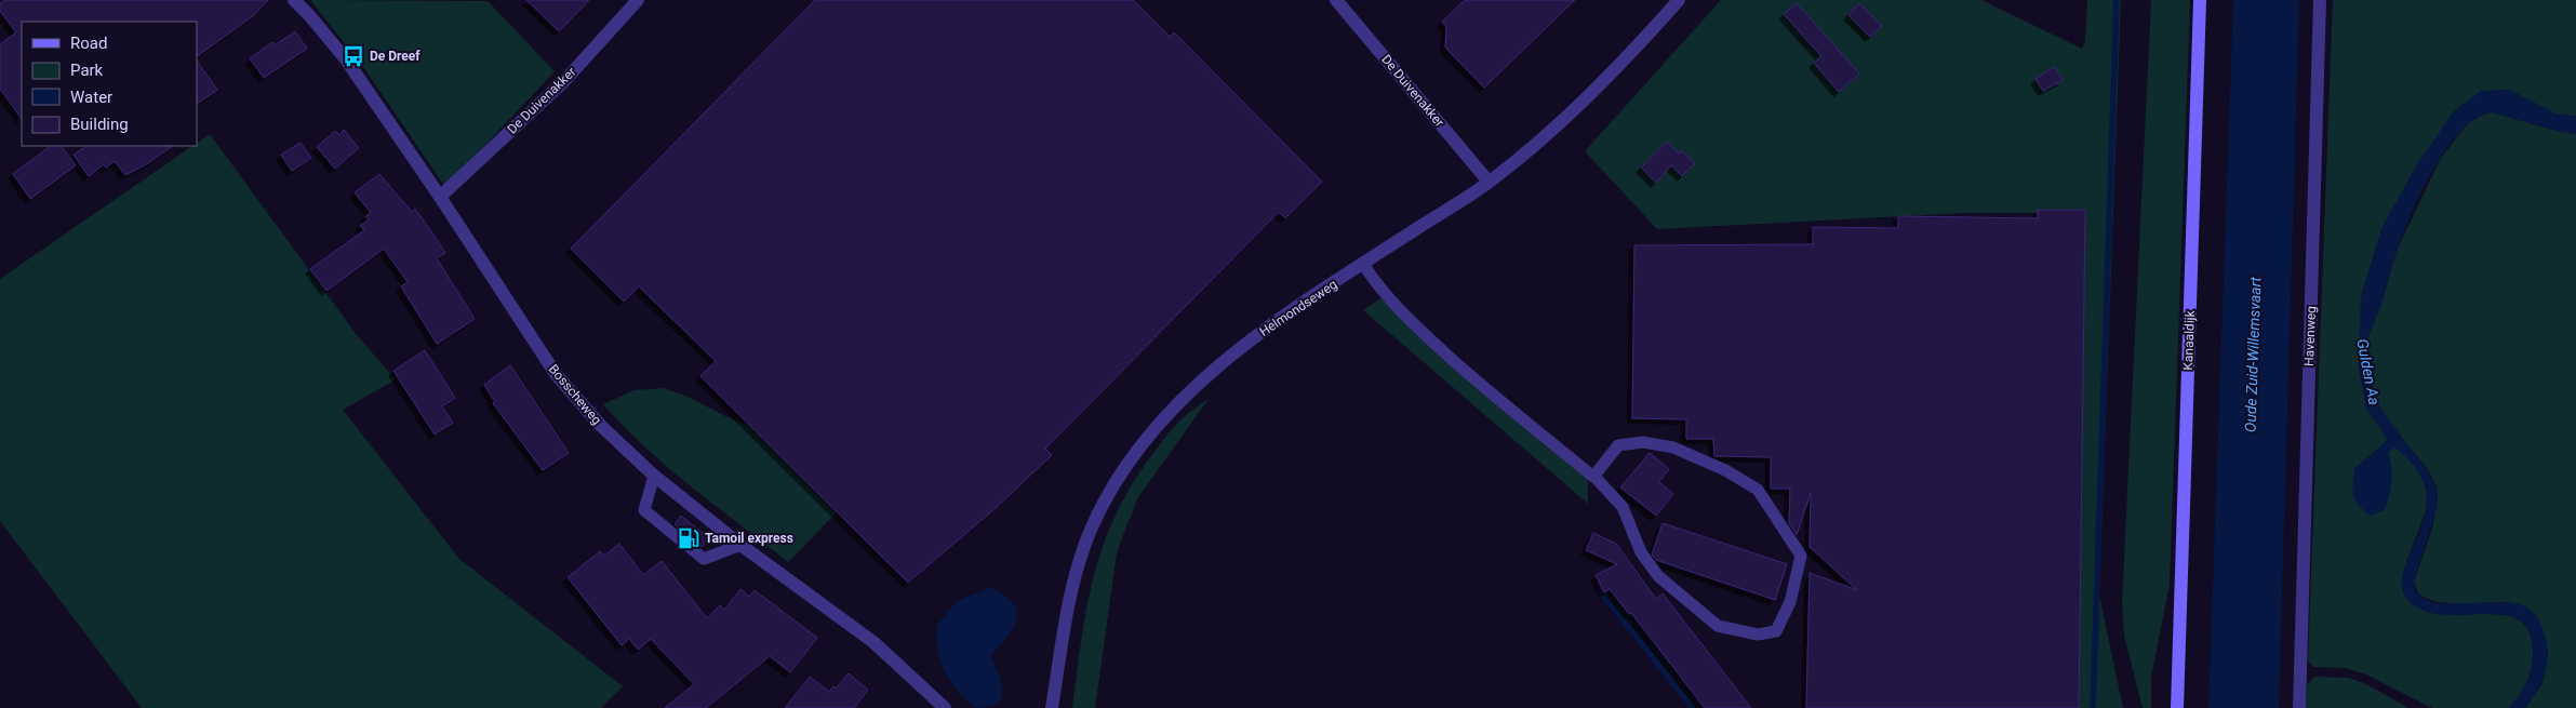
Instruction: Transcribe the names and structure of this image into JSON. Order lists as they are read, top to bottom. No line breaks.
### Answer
{"streets":{"main road":["Kanaaldijk"],"street":["De Duivenakker","Helmondseweg","Havenweg","Bosscheweg"]},"crossings":[["De Duivenakker","Helmondseweg"],["De Duivenakker","Bosscheweg"]],"water":["Oude Zuid-Willemsvaart","Gulden Aa"],"places":{"bus stop":["De Dreef"],"fuel station":["Tamoil express"]},"legend":["Road","Park","Water","Building"]}
